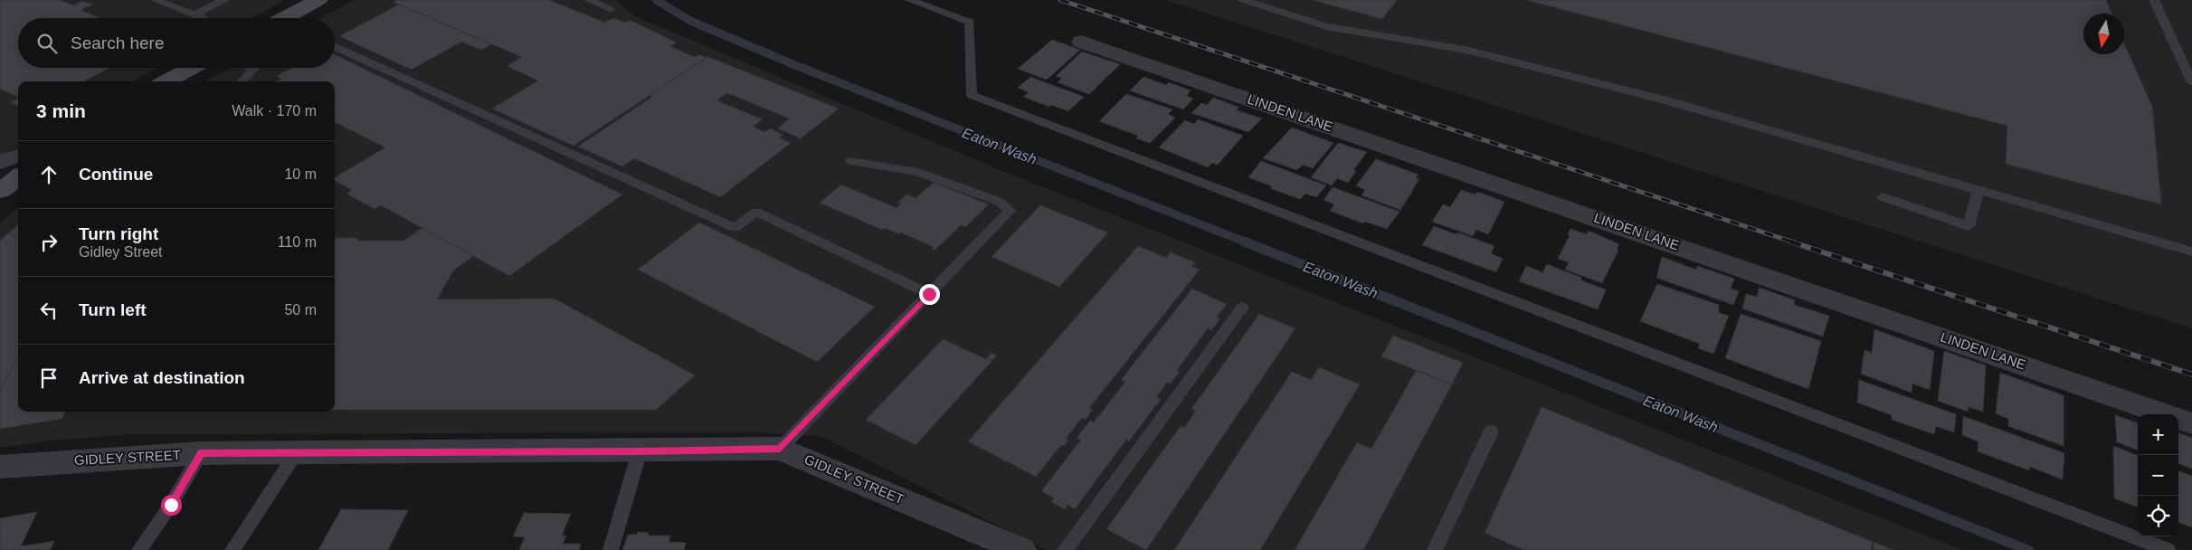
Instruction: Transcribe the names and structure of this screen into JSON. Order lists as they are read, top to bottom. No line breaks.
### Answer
{"streets":{"street":["LINDEN LANE","GIDLEY STREET"]},"water":["Eaton Wash"],"north":"bottom","page":{"search":"Search here","heading":["3 min","Walk · 170 m"],"list":[["Continue","10 m"],["Turn right","Gidley Street","110 m"],["Turn left","50 m"],"Arrive at destination"],"map_buttons":["+","−"]}}
